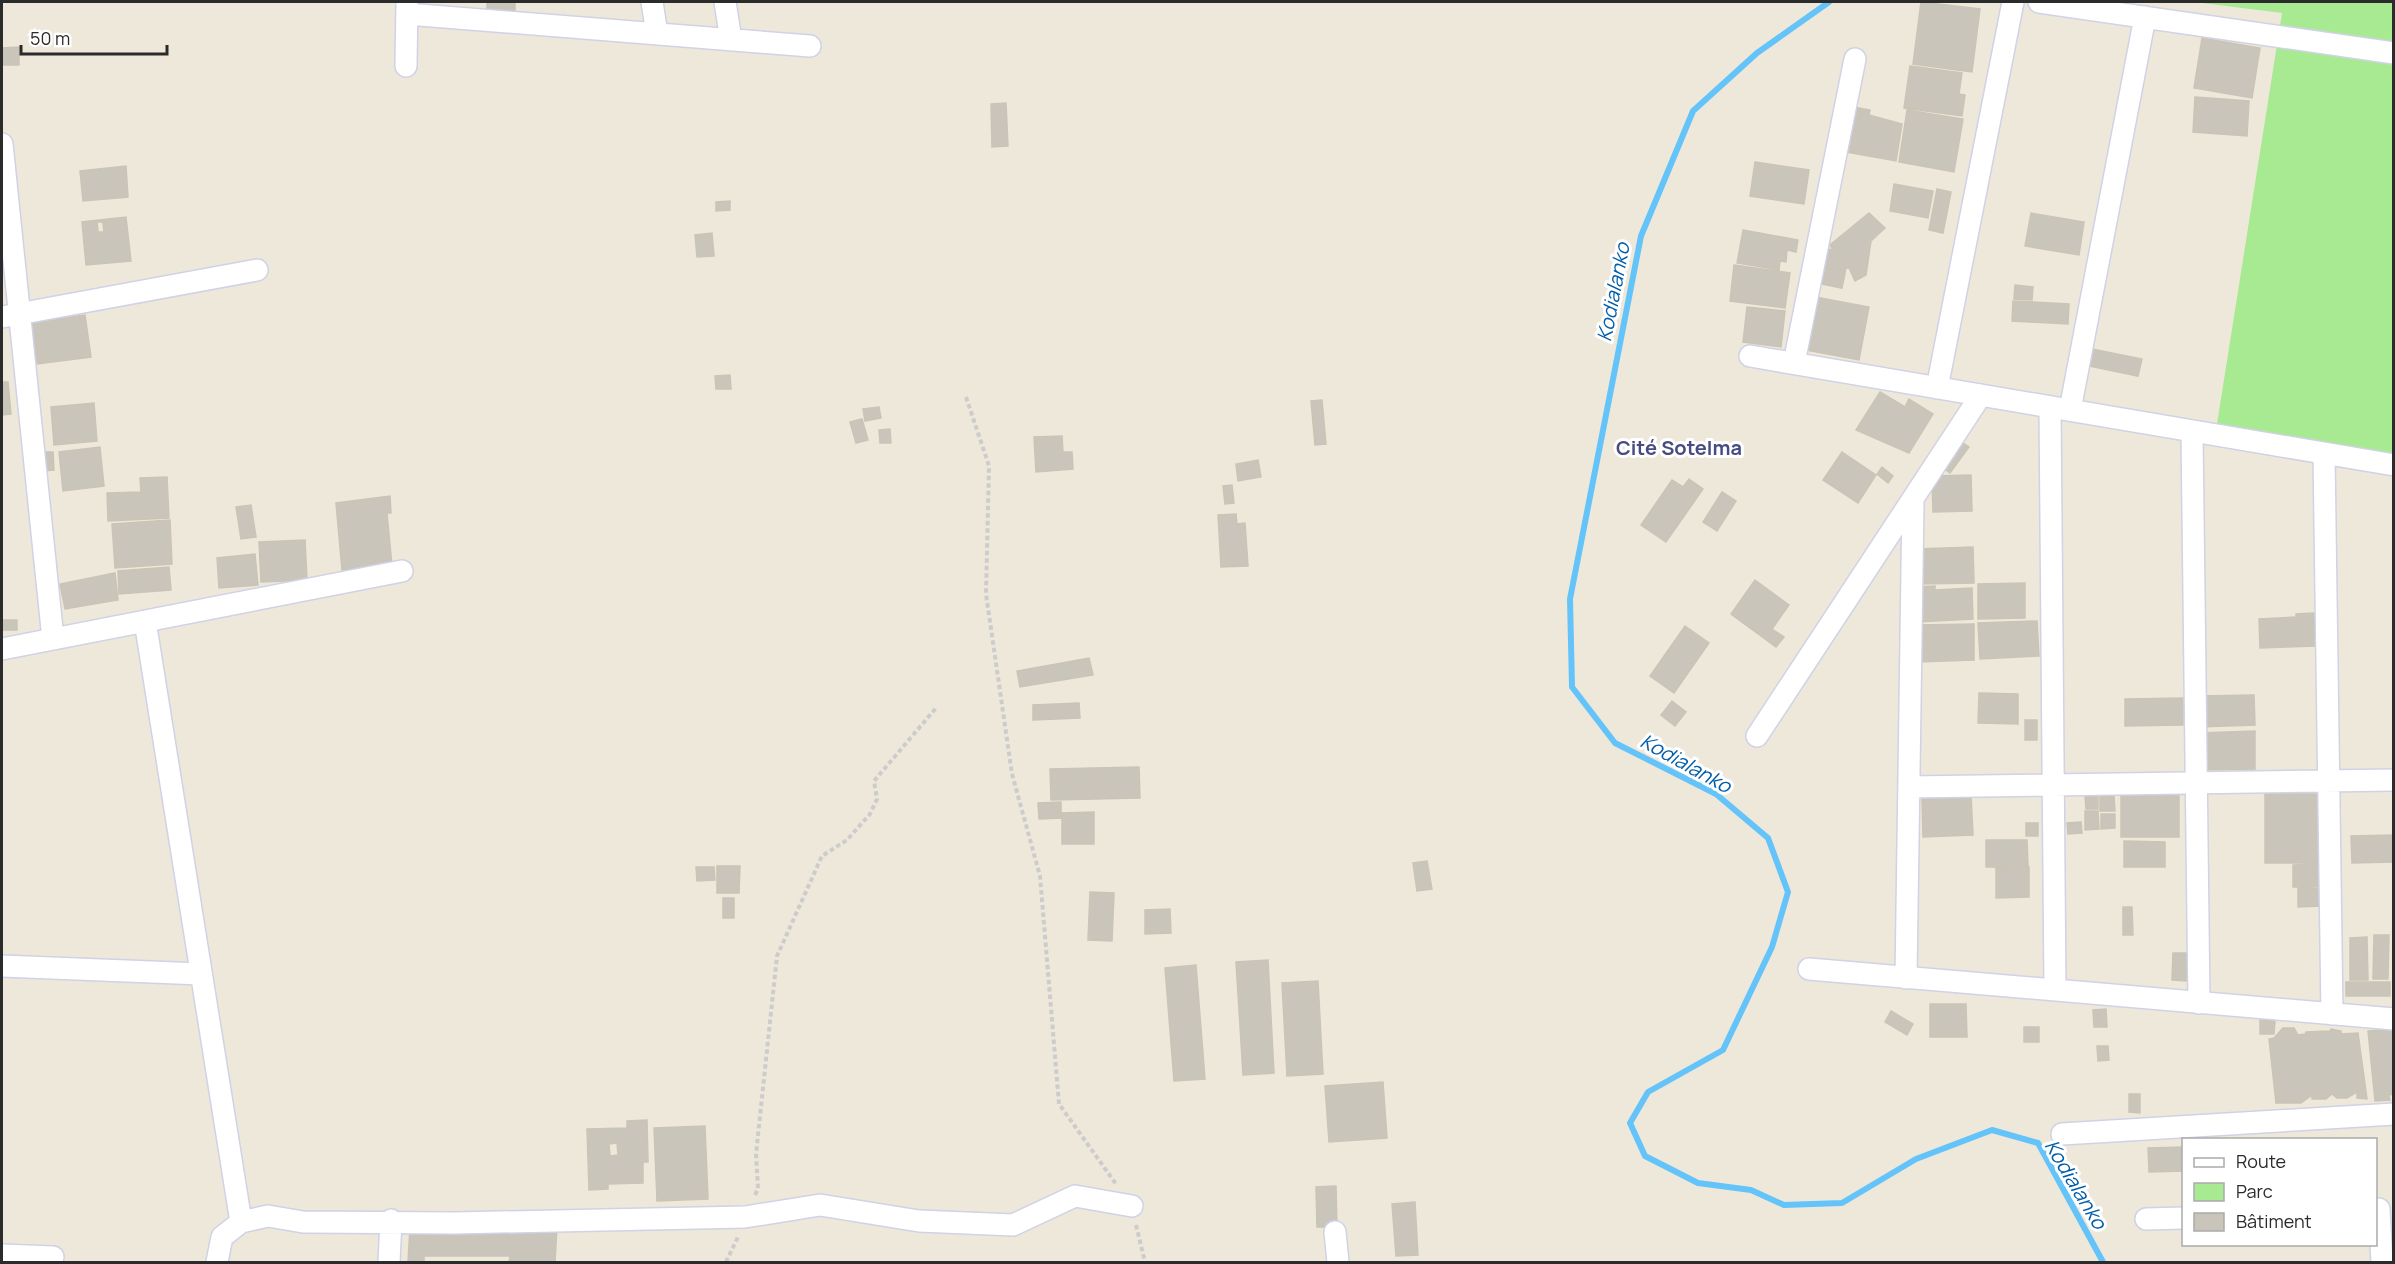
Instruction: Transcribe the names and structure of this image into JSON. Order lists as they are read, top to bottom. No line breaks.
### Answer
{"districts":["Cité Sotelma"],"water":["Kodialanko"],"legend":["Route","Parc","Bâtiment"],"scale_bar":"50 m"}
